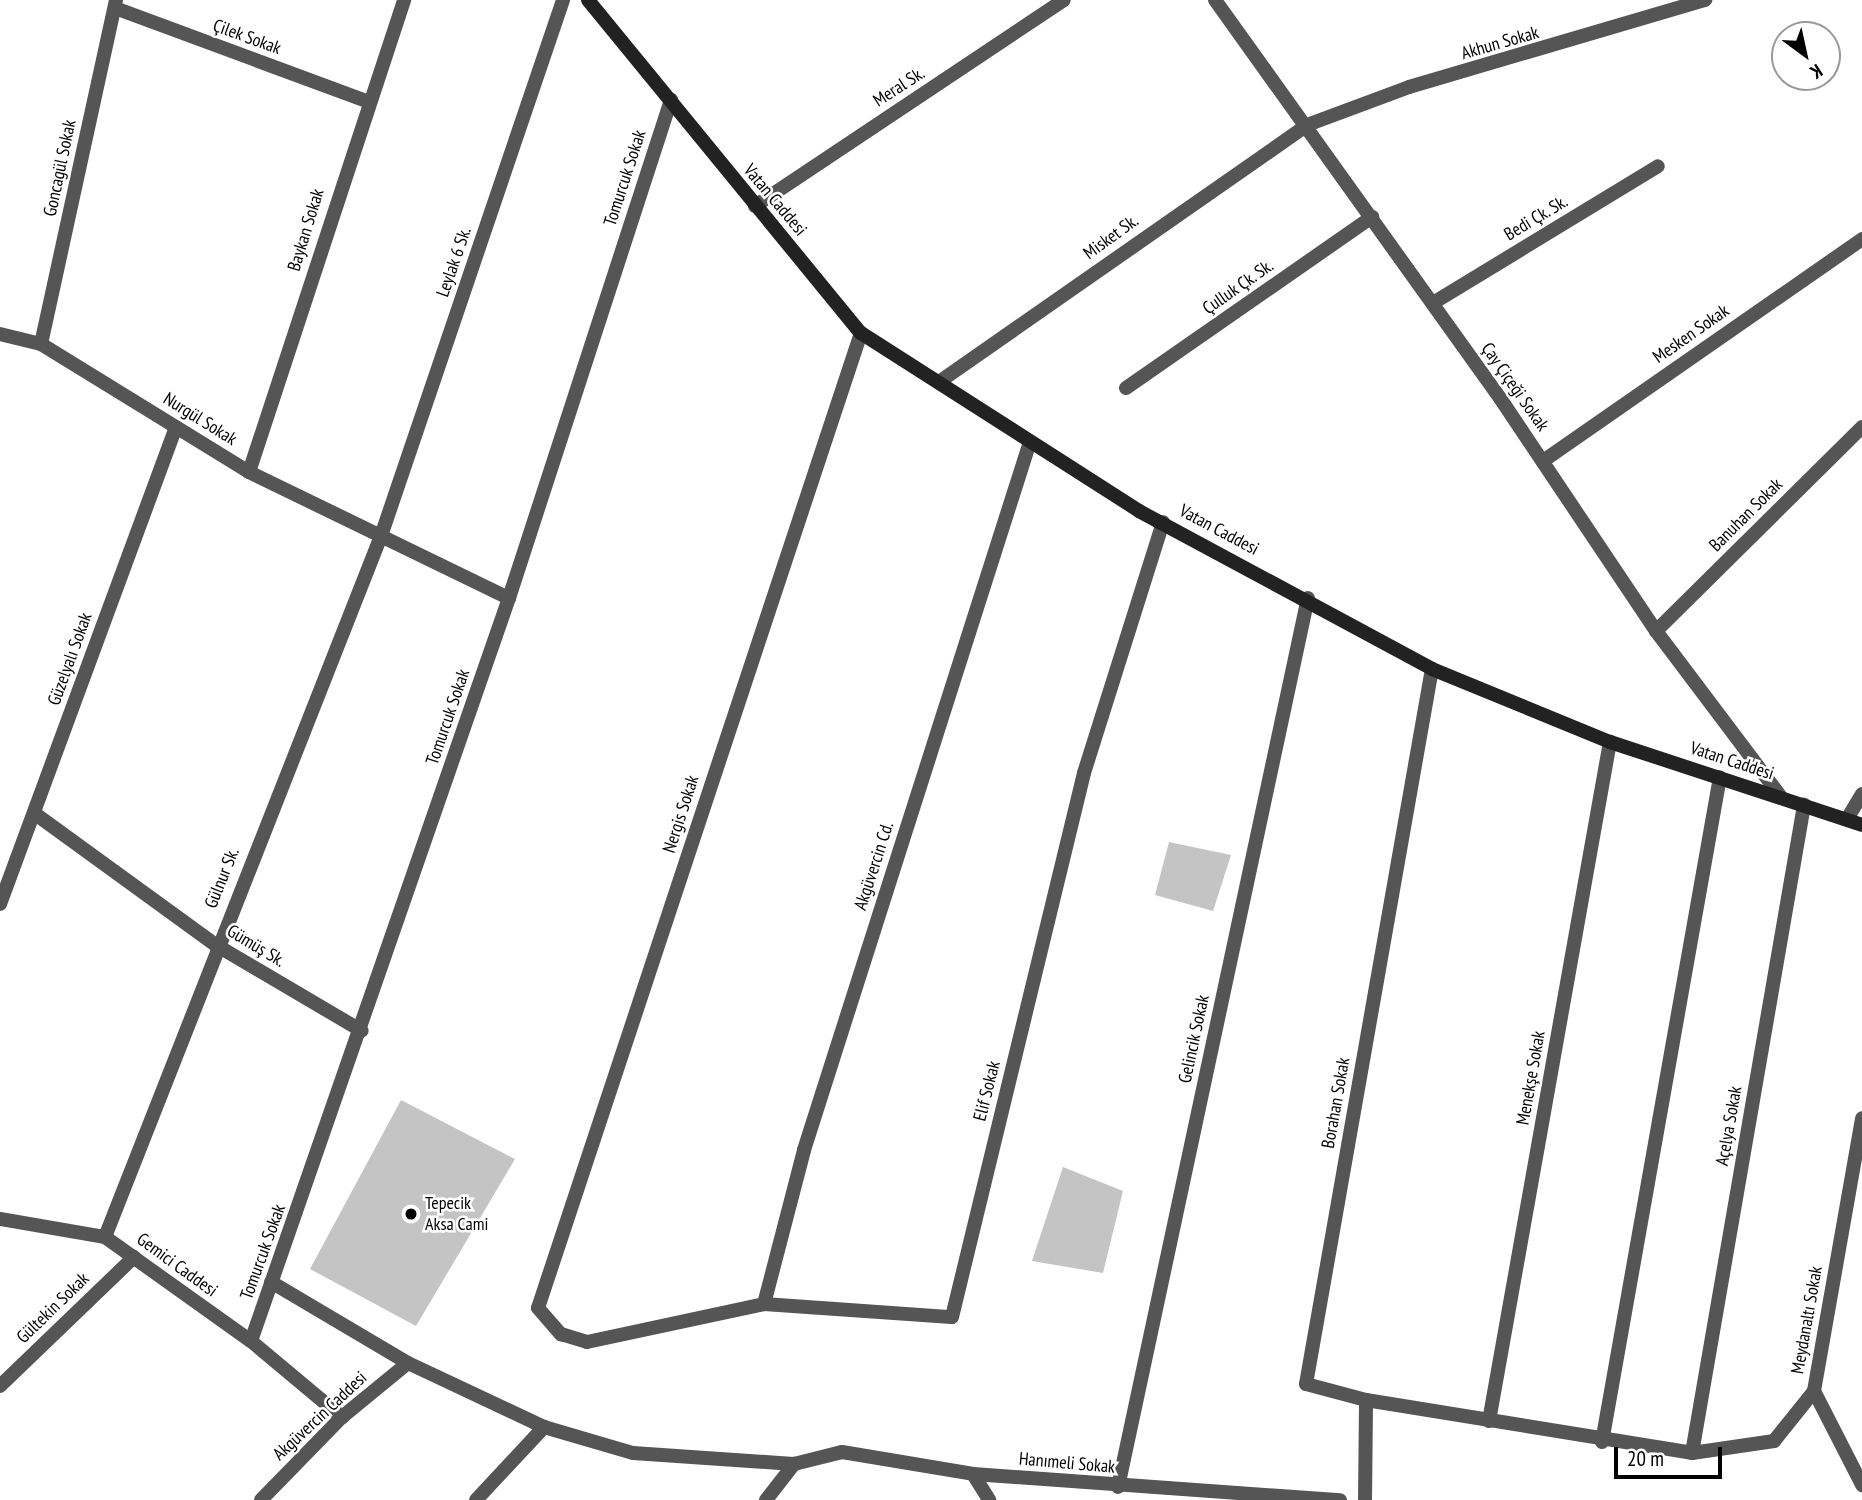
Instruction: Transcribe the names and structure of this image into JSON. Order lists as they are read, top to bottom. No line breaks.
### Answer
{"streets":{"street":["Çilek Sokak","Akhun Sokak","Meral Sk.","Goncagül Sokak","Tomurcuk Sokak","Vatan Caddesi","Bedi Çk. Sk.","Baykan Sokak","Misket Sk.","Leylak 6 Sk.","Çulluk Çk. Sk.","Mesken Sokak","Çay Çiçeği Sokak","Nurgül Sokak","Banuhan Sokak","Güzelyalı Sokak","Nergis Sokak","Akgüvercin Cd.","Gülnur Sk.","Gümüş Sk.","Gelincik Sokak","Menekşe Sokak","Elif Sokak","Borahan Sokak","Açelya Sokak","Gemici Caddesi","Gültekin Sokak","Meydanaltı Sokak","Akgüvercin Caddesi","Hanımeli Sokak"]},"crossings":[["Çilek Sokak","Goncagül Sokak"],["Çilek Sokak","Baykan Sokak"],["Akhun Sokak","Misket Sk."],["Akhun Sokak","Çay Çiçeği Sokak"],["Meral Sk.","Vatan Caddesi"],["Goncagül Sokak","Nurgül Sokak"],["Tomurcuk Sokak","Vatan Caddesi"],["Tomurcuk Sokak","Nurgül Sokak"],["Tomurcuk Sokak","Gümüş Sk."],["Tomurcuk Sokak","Gemici Caddesi"],["Tomurcuk Sokak","Hanımeli Sokak"],["Vatan Caddesi","Misket Sk."],["Vatan Caddesi","Çay Çiçeği Sokak"],["Vatan Caddesi","Nergis Sokak"],["Vatan Caddesi","Akgüvercin Cd."],["Vatan Caddesi","Gelincik Sokak"],["Vatan Caddesi","Menekşe Sokak"],["Vatan Caddesi","Elif Sokak"],["Vatan Caddesi","Borahan Sokak"],["Vatan Caddesi","Açelya Sokak"],["Bedi Çk. Sk.","Çay Çiçeği Sokak"],["Baykan Sokak","Nurgül Sokak"],["Misket Sk.","Çay Çiçeği Sokak"],["Leylak 6 Sk.","Nurgül Sokak"],["Leylak 6 Sk.","Gülnur Sk."],["Çulluk Çk. Sk.","Çay Çiçeği Sokak"],["Mesken Sokak","Çay Çiçeği Sokak"],["Çay Çiçeği Sokak","Banuhan Sokak"],["Nurgül Sokak","Güzelyalı Sokak"],["Nurgül Sokak","Gülnur Sk."],["Güzelyalı Sokak","Gümüş Sk."],["Nergis Sokak","Elif Sokak"],["Akgüvercin Cd.","Elif Sokak"],["Gülnur Sk.","Gümüş Sk."],["Gülnur Sk.","Gemici Caddesi"],["Gelincik Sokak","Hanımeli Sokak"],["Menekşe Sokak","Meydanaltı Sokak"],["Borahan Sokak","Meydanaltı Sokak"],["Açelya Sokak","Meydanaltı Sokak"],["Gemici Caddesi","Gültekin Sokak"],["Gemici Caddesi","Akgüvercin Caddesi"],["Akgüvercin Caddesi","Hanımeli Sokak"]],"places":["Tepecik Aksa Cami"],"scale_bar":"20 m","north":"bottom right"}
